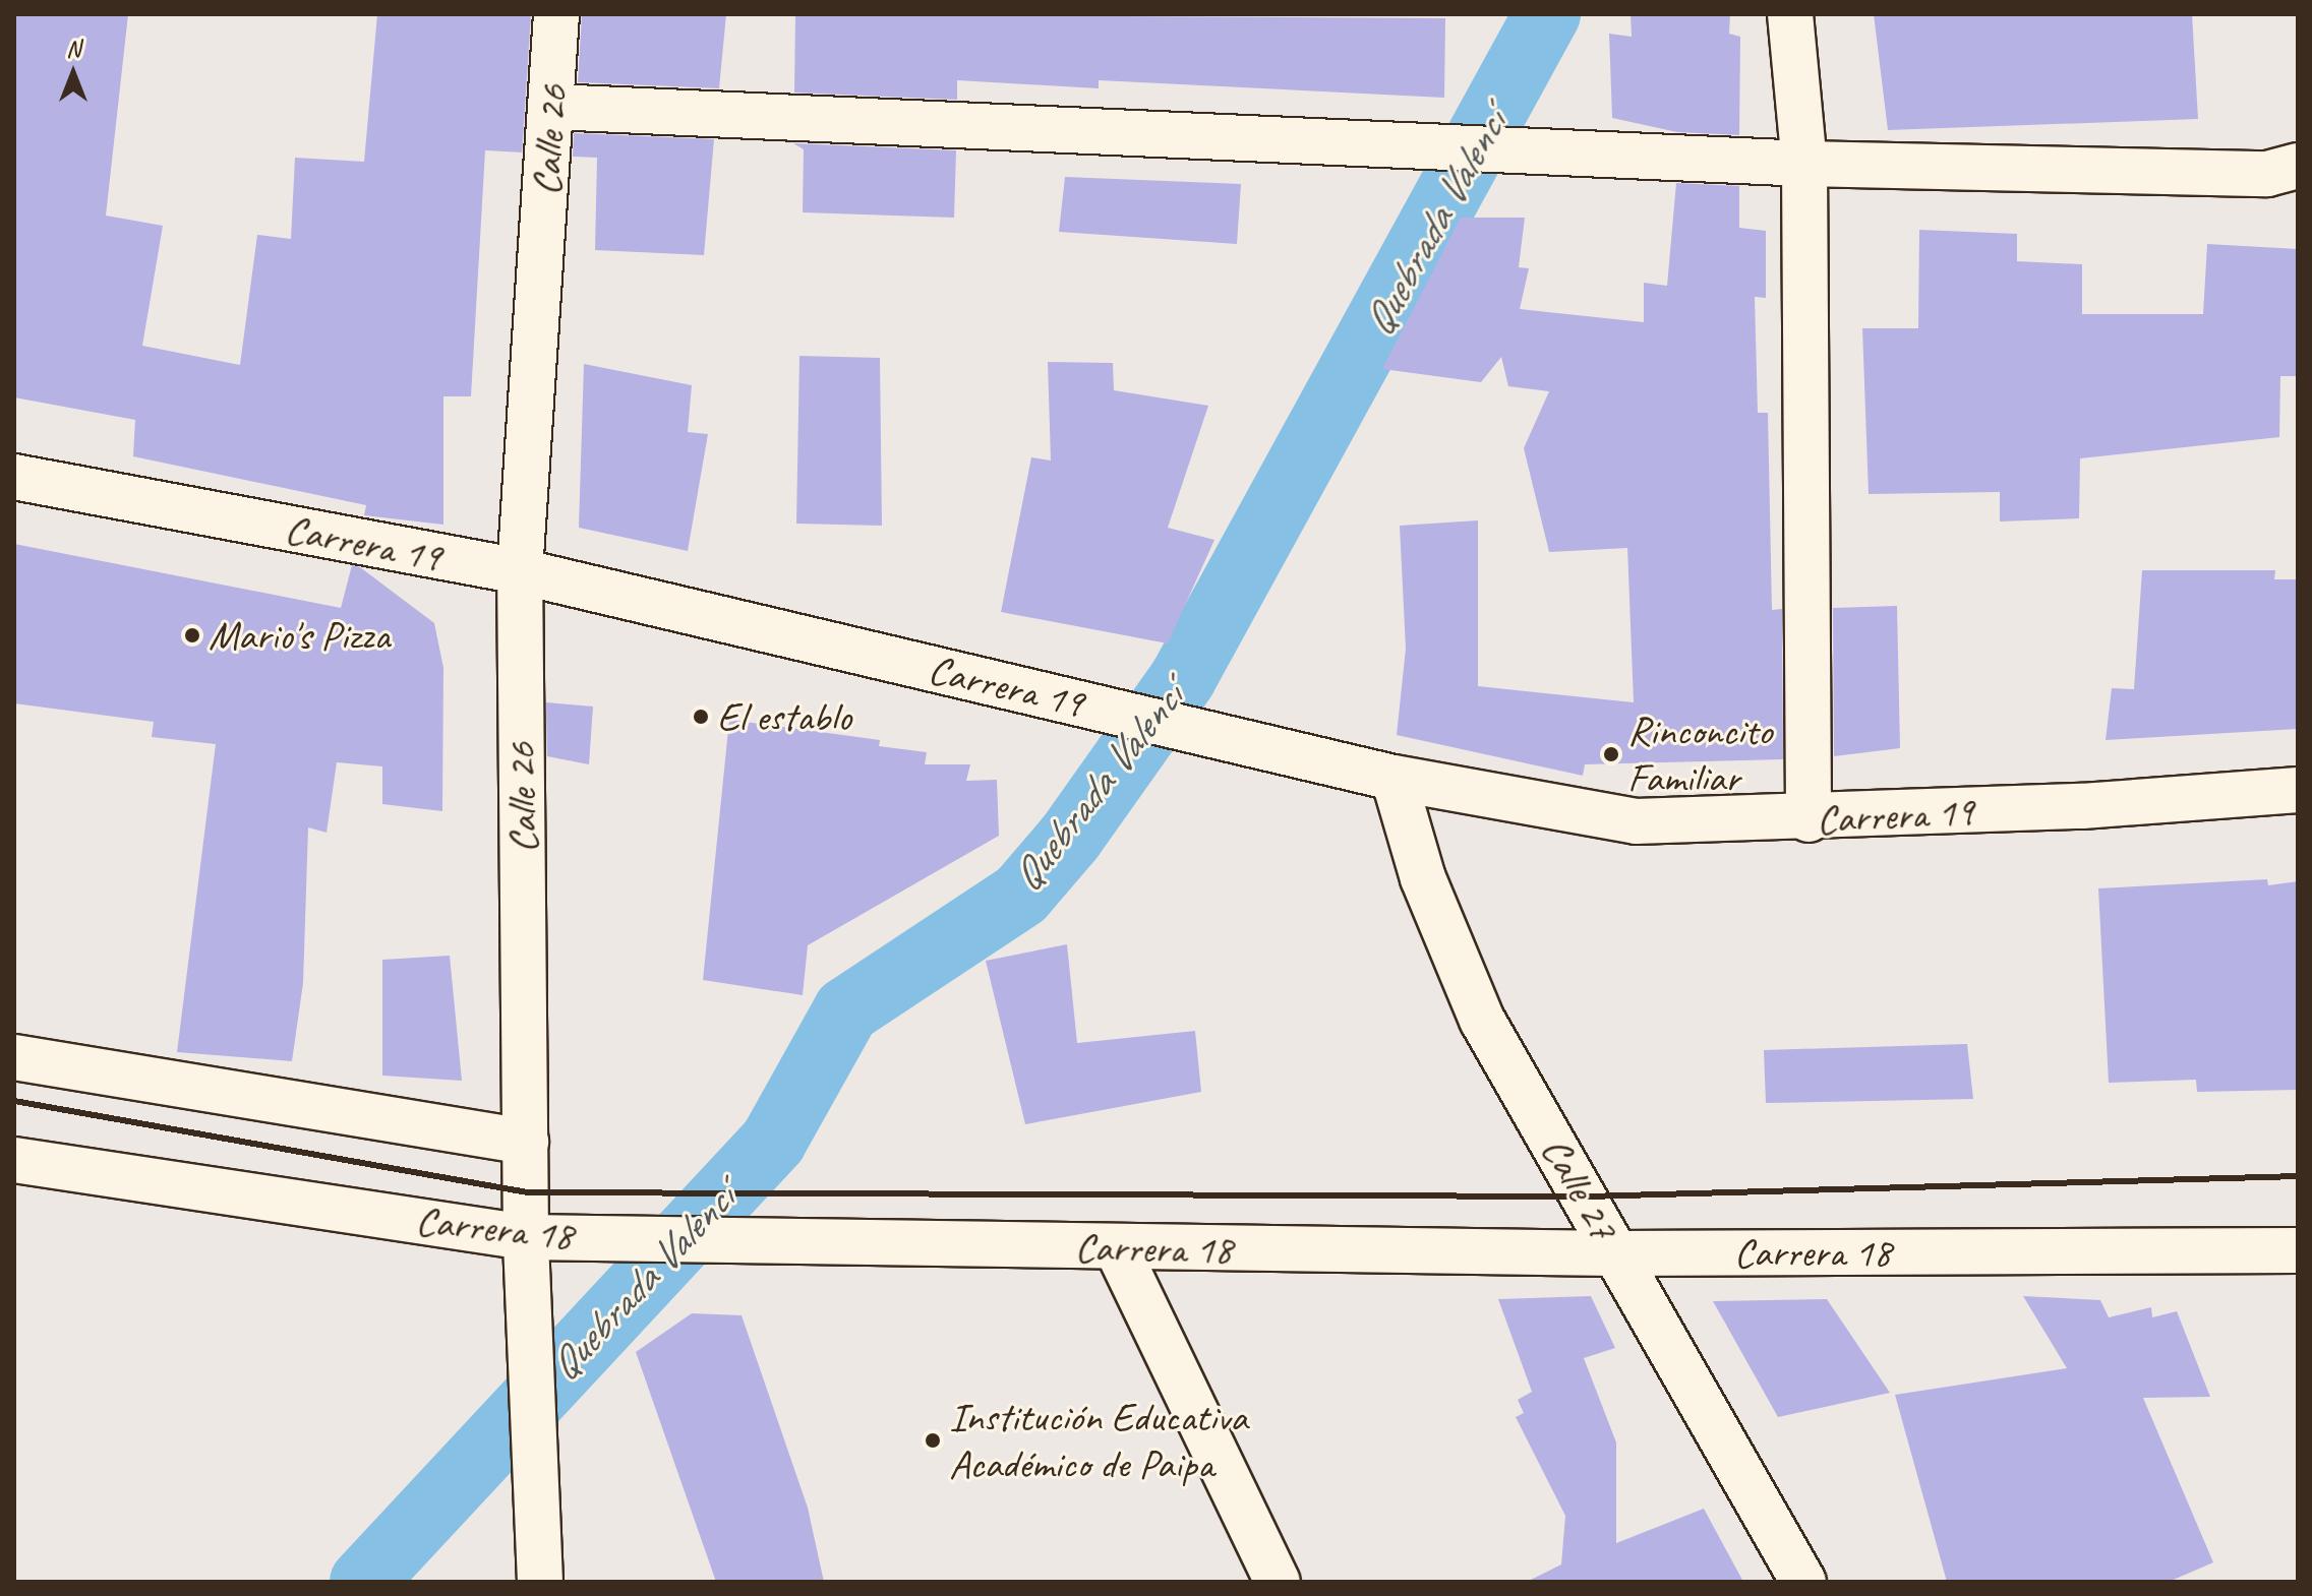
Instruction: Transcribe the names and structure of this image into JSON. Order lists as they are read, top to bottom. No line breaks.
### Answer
{"streets":{"street":["Calle 26","Carrera 19","Calle 27","Carrera 18"]},"crossings":[["Calle 26","Carrera 19"],["Calle 26","Carrera 18"],["Carrera 19","Calle 27"],["Calle 27","Carrera 18"]],"water":["Quebrada Valencí"],"places":["Mario's Pizza","El establo","Rinconcito Familiar","Institución Educativa Académico de Paipa"],"north":"top"}
